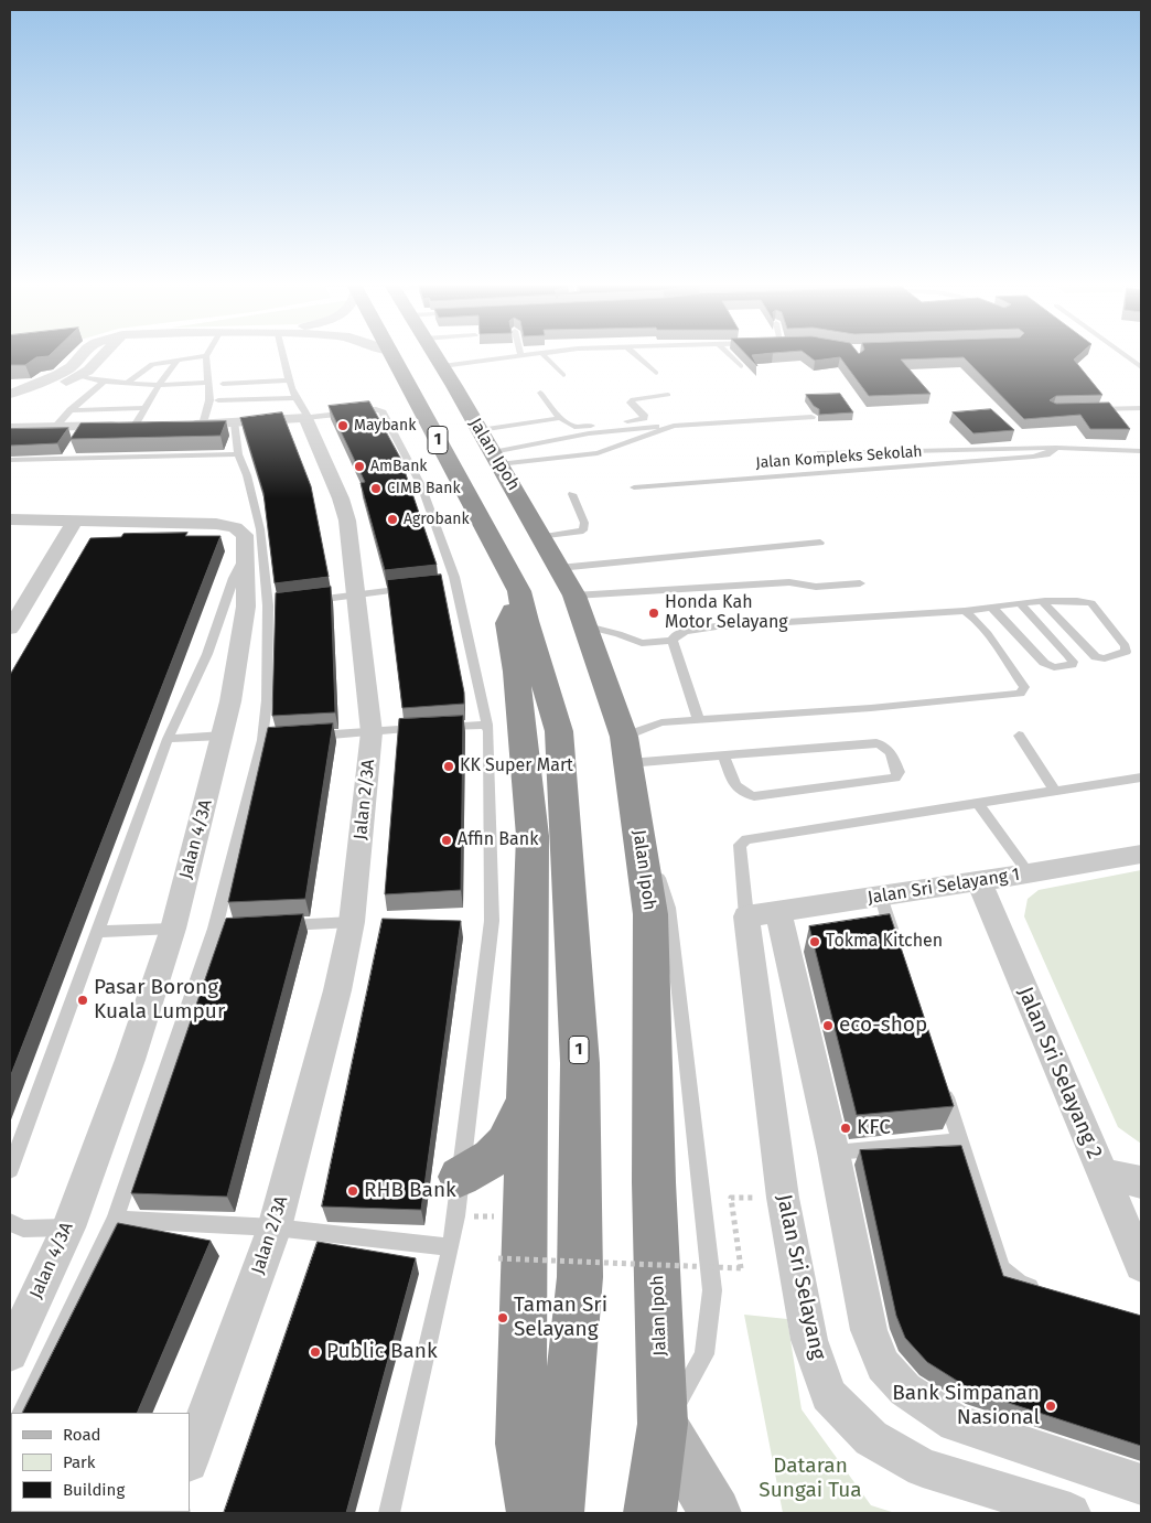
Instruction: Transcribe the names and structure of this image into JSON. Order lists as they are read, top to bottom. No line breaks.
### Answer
{"streets":{"highway":["1","Jalan Ipoh"],"street":["Jalan 2/3A","Jalan 4/3A","Jalan Sri Selayang 1","Jalan Sri Selayang 2","Jalan Sri Selayang"],"lane":["Jalan Kompleks Sekolah"]},"crossings":[["Jalan Sri Selayang 1","Jalan Sri Selayang 2"],["Jalan Sri Selayang 1","Jalan Sri Selayang"]],"parks":["Dataran Sungai Tua"],"places":["Maybank","AmBank","CIMB Bank","Agrobank","Honda Kah Motor Selayang","KK Super Mart","Affin Bank","Tokma Kitchen","Pasar Borong Kuala Lumpur","eco-shop","KFC","RHB Bank","Taman Sri Selayang","Public Bank","Bank Simpanan Nasional"],"legend":["Road","Park","Building"]}
